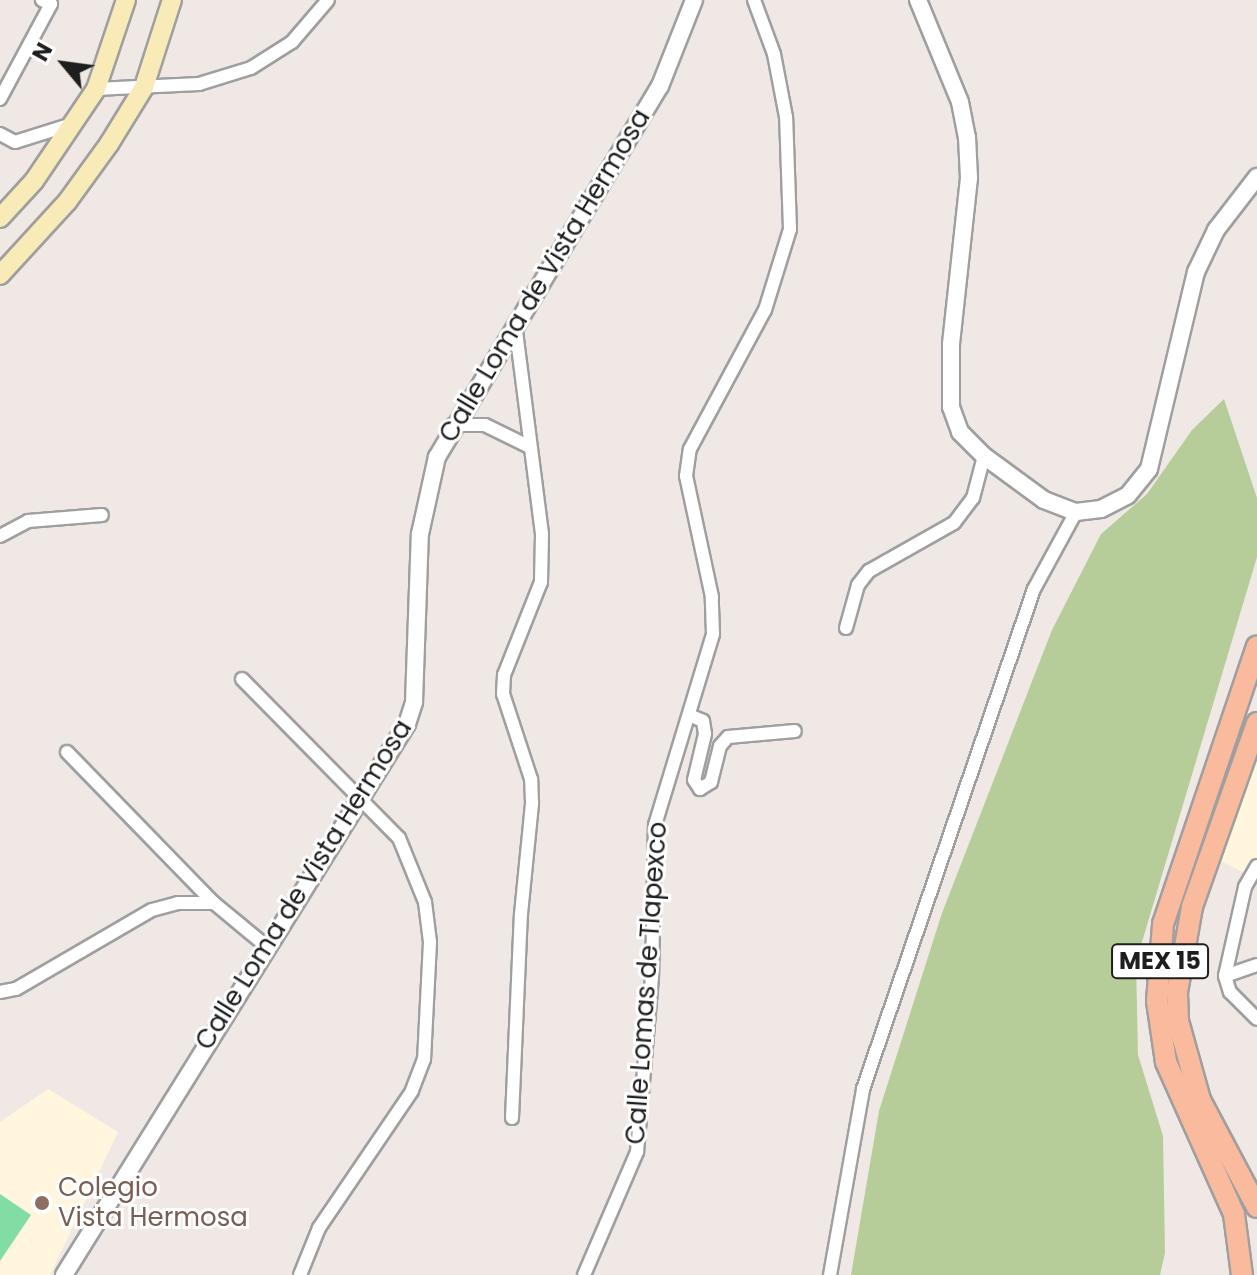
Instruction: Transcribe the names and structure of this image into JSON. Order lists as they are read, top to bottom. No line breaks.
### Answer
{"streets":{"main road":["MEX 15"],"street":["Calle Loma de Vista Hermosa","Calle Lomas de Tlapexco"]},"places":["Colegio Vista Hermosa"],"north":"top left"}
